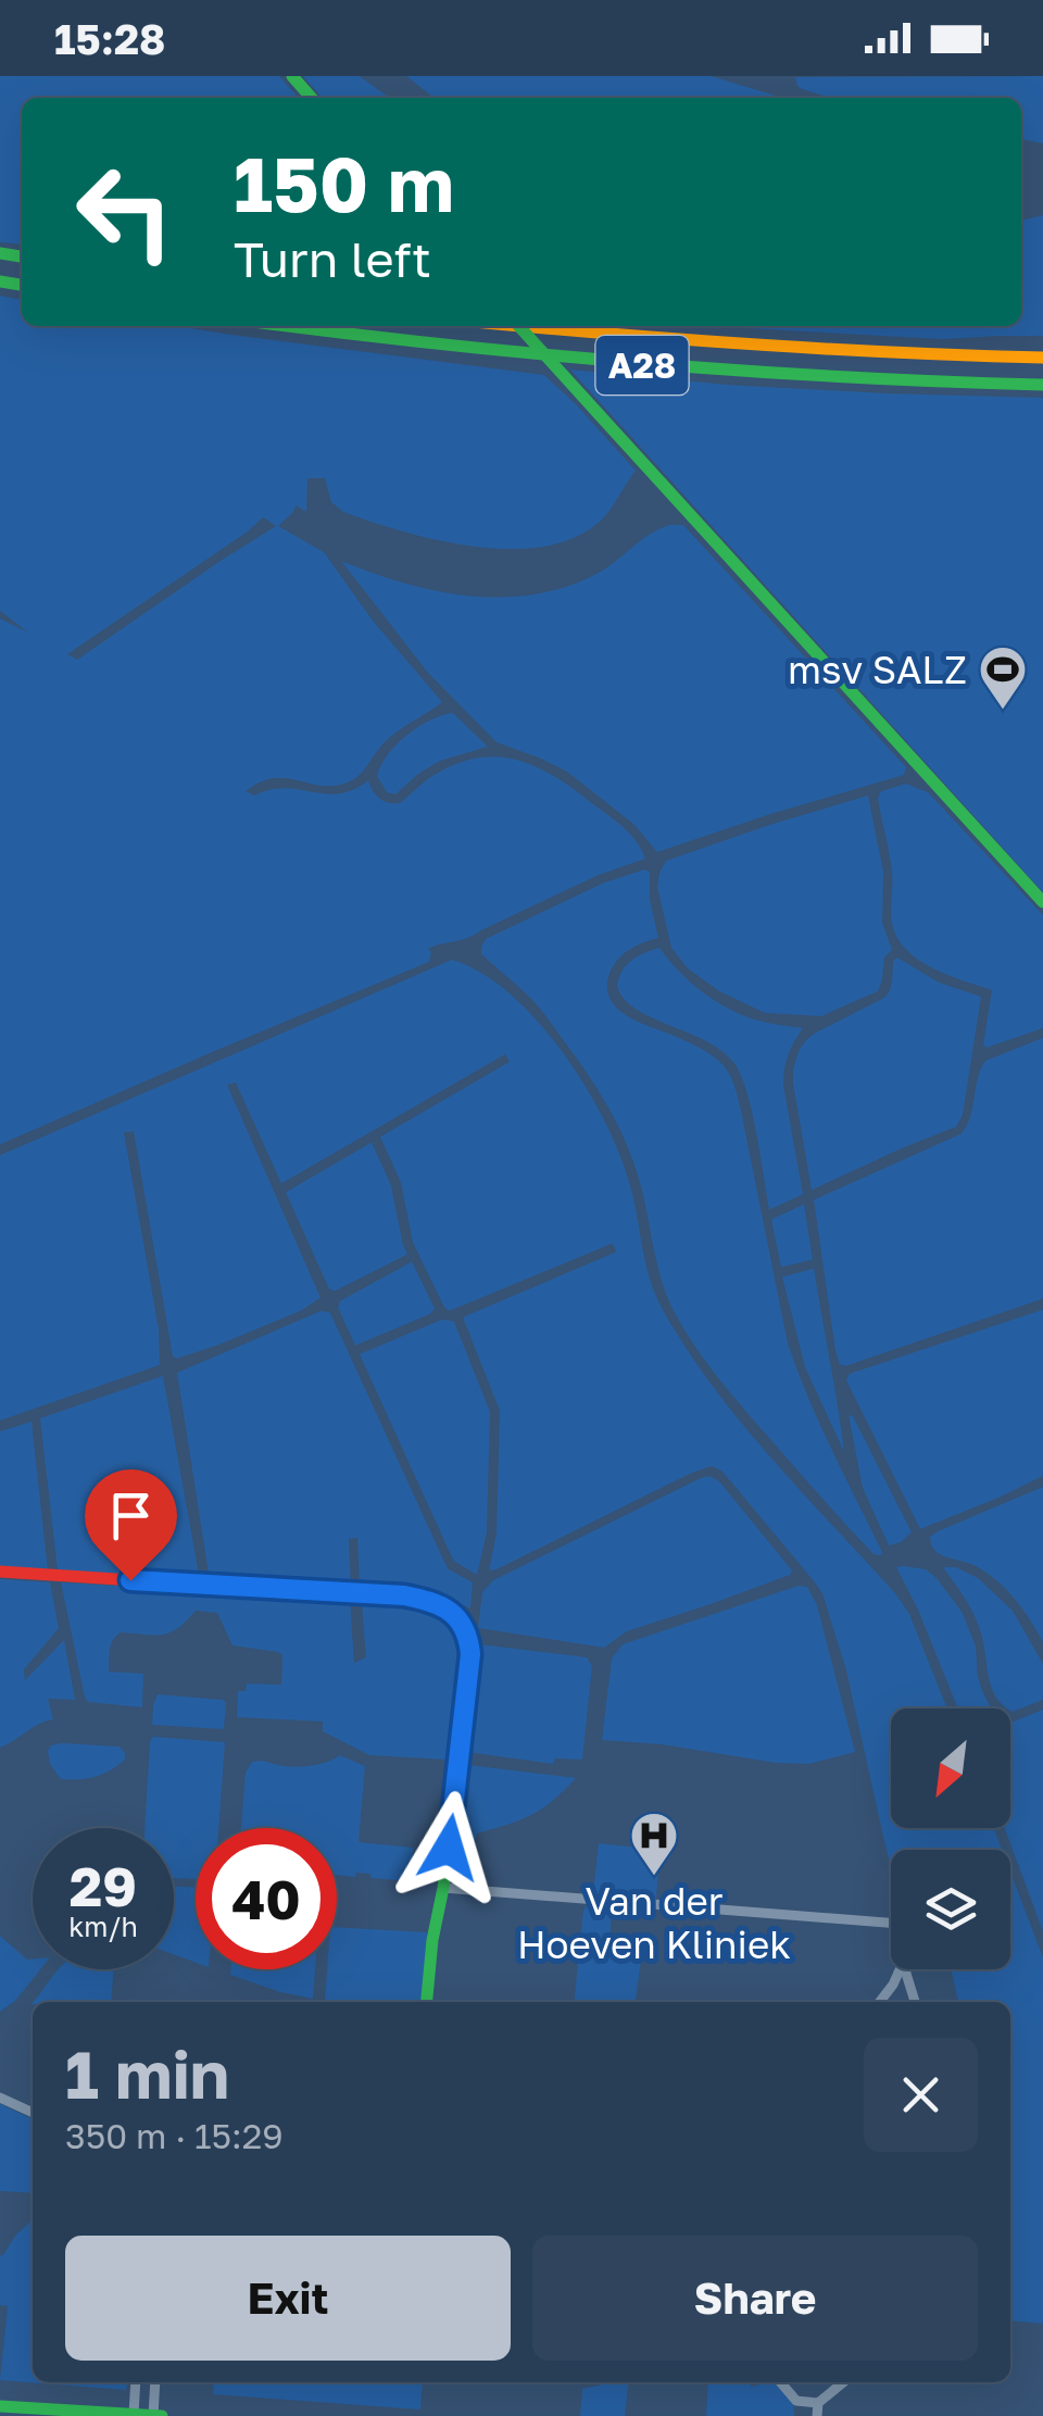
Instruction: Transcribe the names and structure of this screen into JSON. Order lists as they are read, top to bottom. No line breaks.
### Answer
{"streets":{"main road":["A28"]},"places":{"sports":["msv SALZ"],"hospital":["Van der Hoeven Kliniek"]},"north":"bottom left","page":{"status":"15:28","turn":["150 m","Turn left"],"speed":"29 km/h","limit":"40","heading":["1 min","350 m · 15:29"],"buttons":["Exit","Share"]}}
